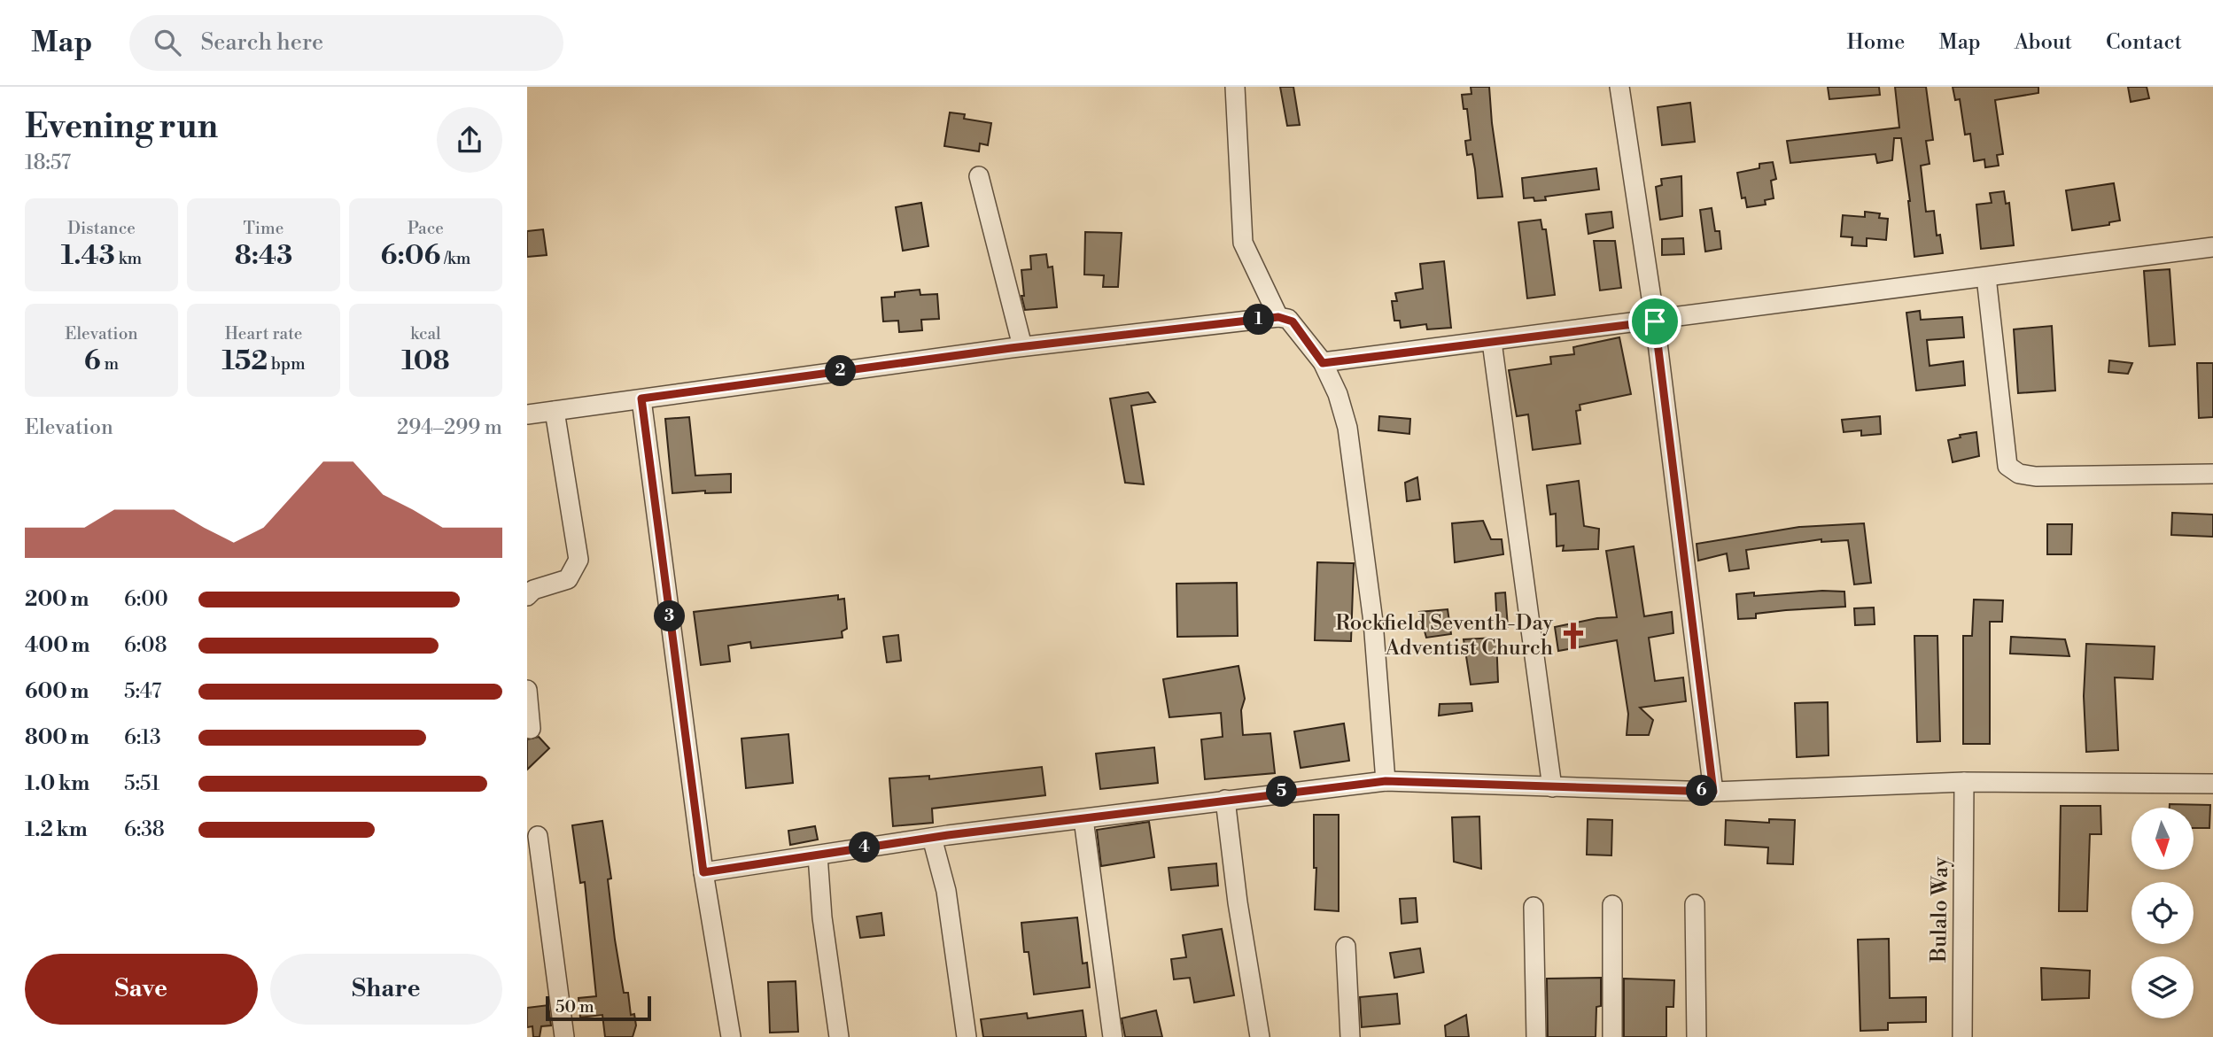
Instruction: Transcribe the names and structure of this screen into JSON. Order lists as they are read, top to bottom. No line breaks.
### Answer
{"streets":{"street":["Bulalo Way"]},"places":{"church":["Rockfield Seventh-Day Adventist Church"]},"scale_bar":"50 m","north":"bottom","page":{"header":"Map","search":"Search here","nav":["Home","Map","About","Contact"],"heading":["Evening run","18:57"],"stats":[["Distance","1.43 km"],["Time","8:43"],["Pace","6:06 /km"],["Elevation","6 m"],["Heart rate","152 bpm"],["kcal","108"]],"pins":["1","2","3","6","5","4"],"chart":["Elevation","294–299 m"],"list":[{"name":"200 m","note":"6:00"},{"name":"400 m","note":"6:08"},{"name":"600 m","note":"5:47"},{"name":"800 m","note":"6:13"},{"name":"1.0 km","note":"5:51"},{"name":"1.2 km","note":"6:38"}],"buttons":["Save","Share"],"scale":"50 m"}}
